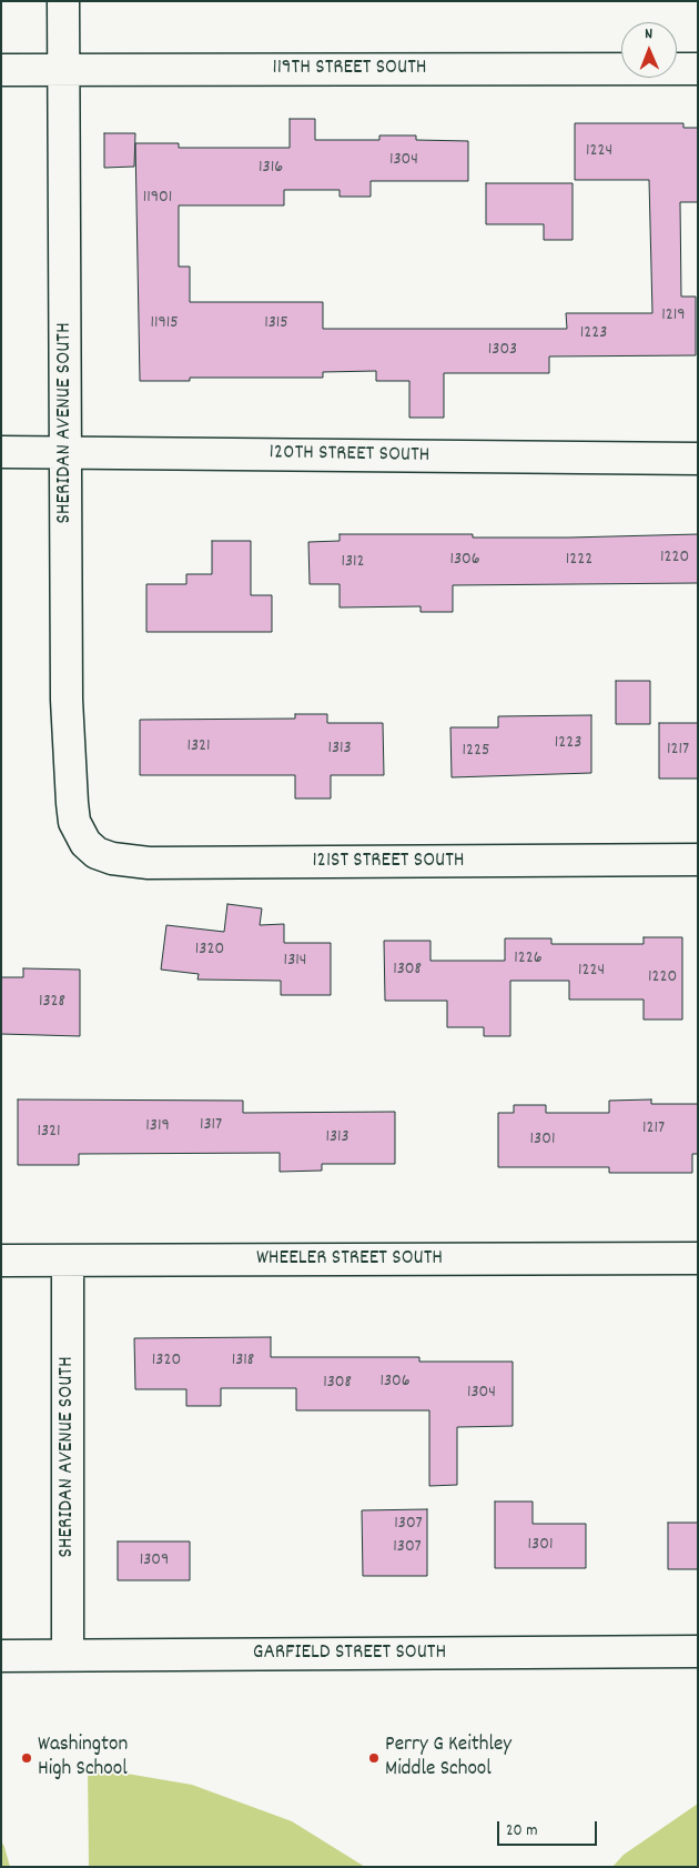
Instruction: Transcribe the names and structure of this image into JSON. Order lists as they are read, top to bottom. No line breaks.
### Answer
{"streets":{"street":["119TH STREET SOUTH","SHERIDAN AVENUE SOUTH","120TH STREET SOUTH","121ST STREET SOUTH","WHEELER STREET SOUTH","GARFIELD STREET SOUTH"]},"crossings":[["119TH STREET SOUTH","SHERIDAN AVENUE SOUTH"],["SHERIDAN AVENUE SOUTH","120TH STREET SOUTH"],["SHERIDAN AVENUE SOUTH","121ST STREET SOUTH"],["SHERIDAN AVENUE SOUTH","WHEELER STREET SOUTH"],["SHERIDAN AVENUE SOUTH","GARFIELD STREET SOUTH"]],"places":["Washington High School","Perry G Keithley Middle School"],"house_numbers":["1224","1304","1316","11901","1219","11915","1315","1223","1303","1220","1306","1222","1312","1223","1321","1313","1217","1225","1320","1226","1314","1308","1224","1220","1328","1317","1319","1217","1321","1313","1301","1320","1318","1306","1308","1304","1307","1301","1307","1309"],"scale_bar":"20 m","north":"top"}
